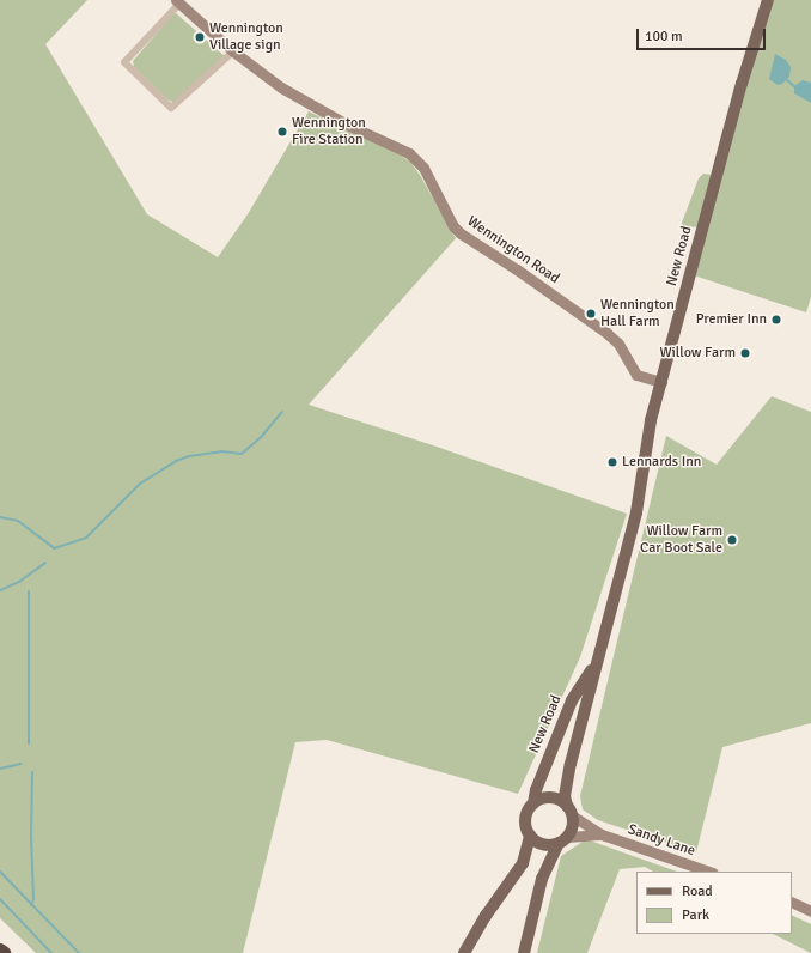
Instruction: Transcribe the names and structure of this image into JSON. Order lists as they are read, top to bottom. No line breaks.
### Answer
{"streets":{"main road":["Wennington Road","New Road","Sandy Lane"]},"crossings":[["Wennington Road","New Road"],["New Road","Sandy Lane"]],"places":["Wennington Village sign","Wennington Fire Station","Wennington Hall Farm","Premier Inn","Willow Farm","Lennards Inn","Willow Farm Car Boot Sale"],"legend":["Road","Park"],"scale_bar":"100 m"}
